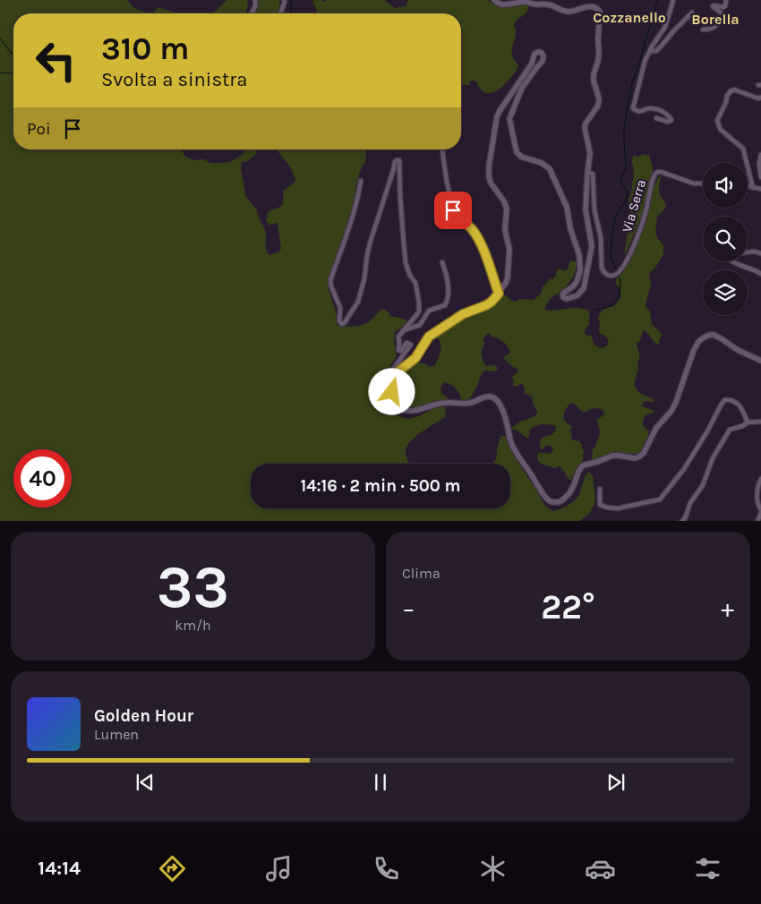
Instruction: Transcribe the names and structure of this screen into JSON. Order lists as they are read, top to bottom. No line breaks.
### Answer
{"streets":{"street":["Via Serra"]},"districts":["Cozzanello","Borella"],"page":{"turn":["310 m","Svolta a sinistra"],"then":"Poi","limit":"40","trip":"14:16 · 2 min · 500 m","tile":[["33","km/h"],"Clima"],"heat":["−","22°","+"],"song":["Golden Hour","Lumen"],"tabs":"14:14"}}
